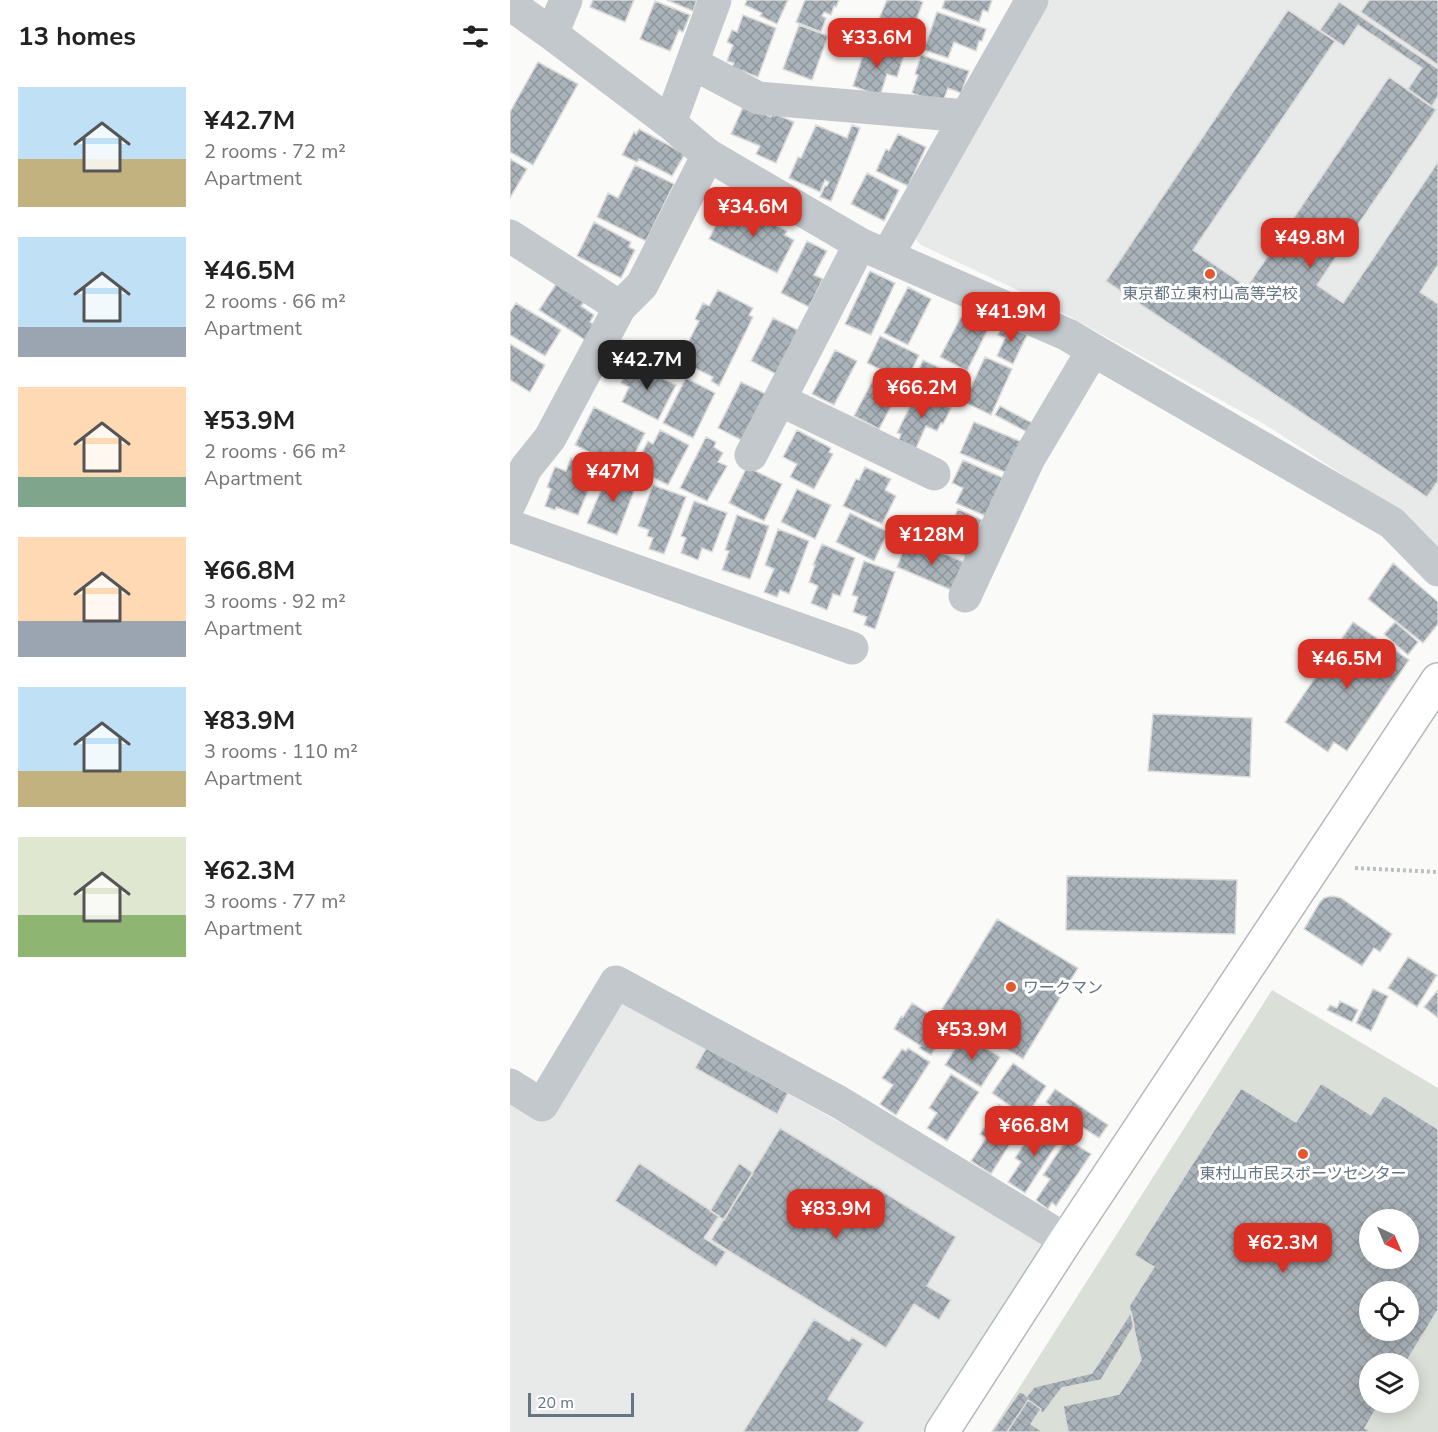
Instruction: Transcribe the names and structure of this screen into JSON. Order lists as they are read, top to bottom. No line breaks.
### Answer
{"places":["東京都立東村山高等学校","ワークマン","東村山市民スポーツセンター"],"scale_bar":"20 m","north":"bottom right","page":{"heading":"13 homes","price":["¥33.6M","¥34.6M","¥49.8M","¥41.9M","¥42.7M","¥66.2M","¥47M","¥128M","¥46.5M","¥53.9M","¥66.8M","¥83.9M","¥62.3M"],"list":[{"name":"¥42.7M","note":"2 rooms · 72 m² · Apartment"},{"name":"¥46.5M","note":"2 rooms · 66 m² · Apartment"},{"name":"¥53.9M","note":"2 rooms · 66 m² · Apartment"},{"name":"¥66.8M","note":"3 rooms · 92 m² · Apartment"},{"name":"¥83.9M","note":"3 rooms · 110 m² · Apartment"},{"name":"¥62.3M","note":"3 rooms · 77 m² · Apartment"}],"scale":"20 m"}}
